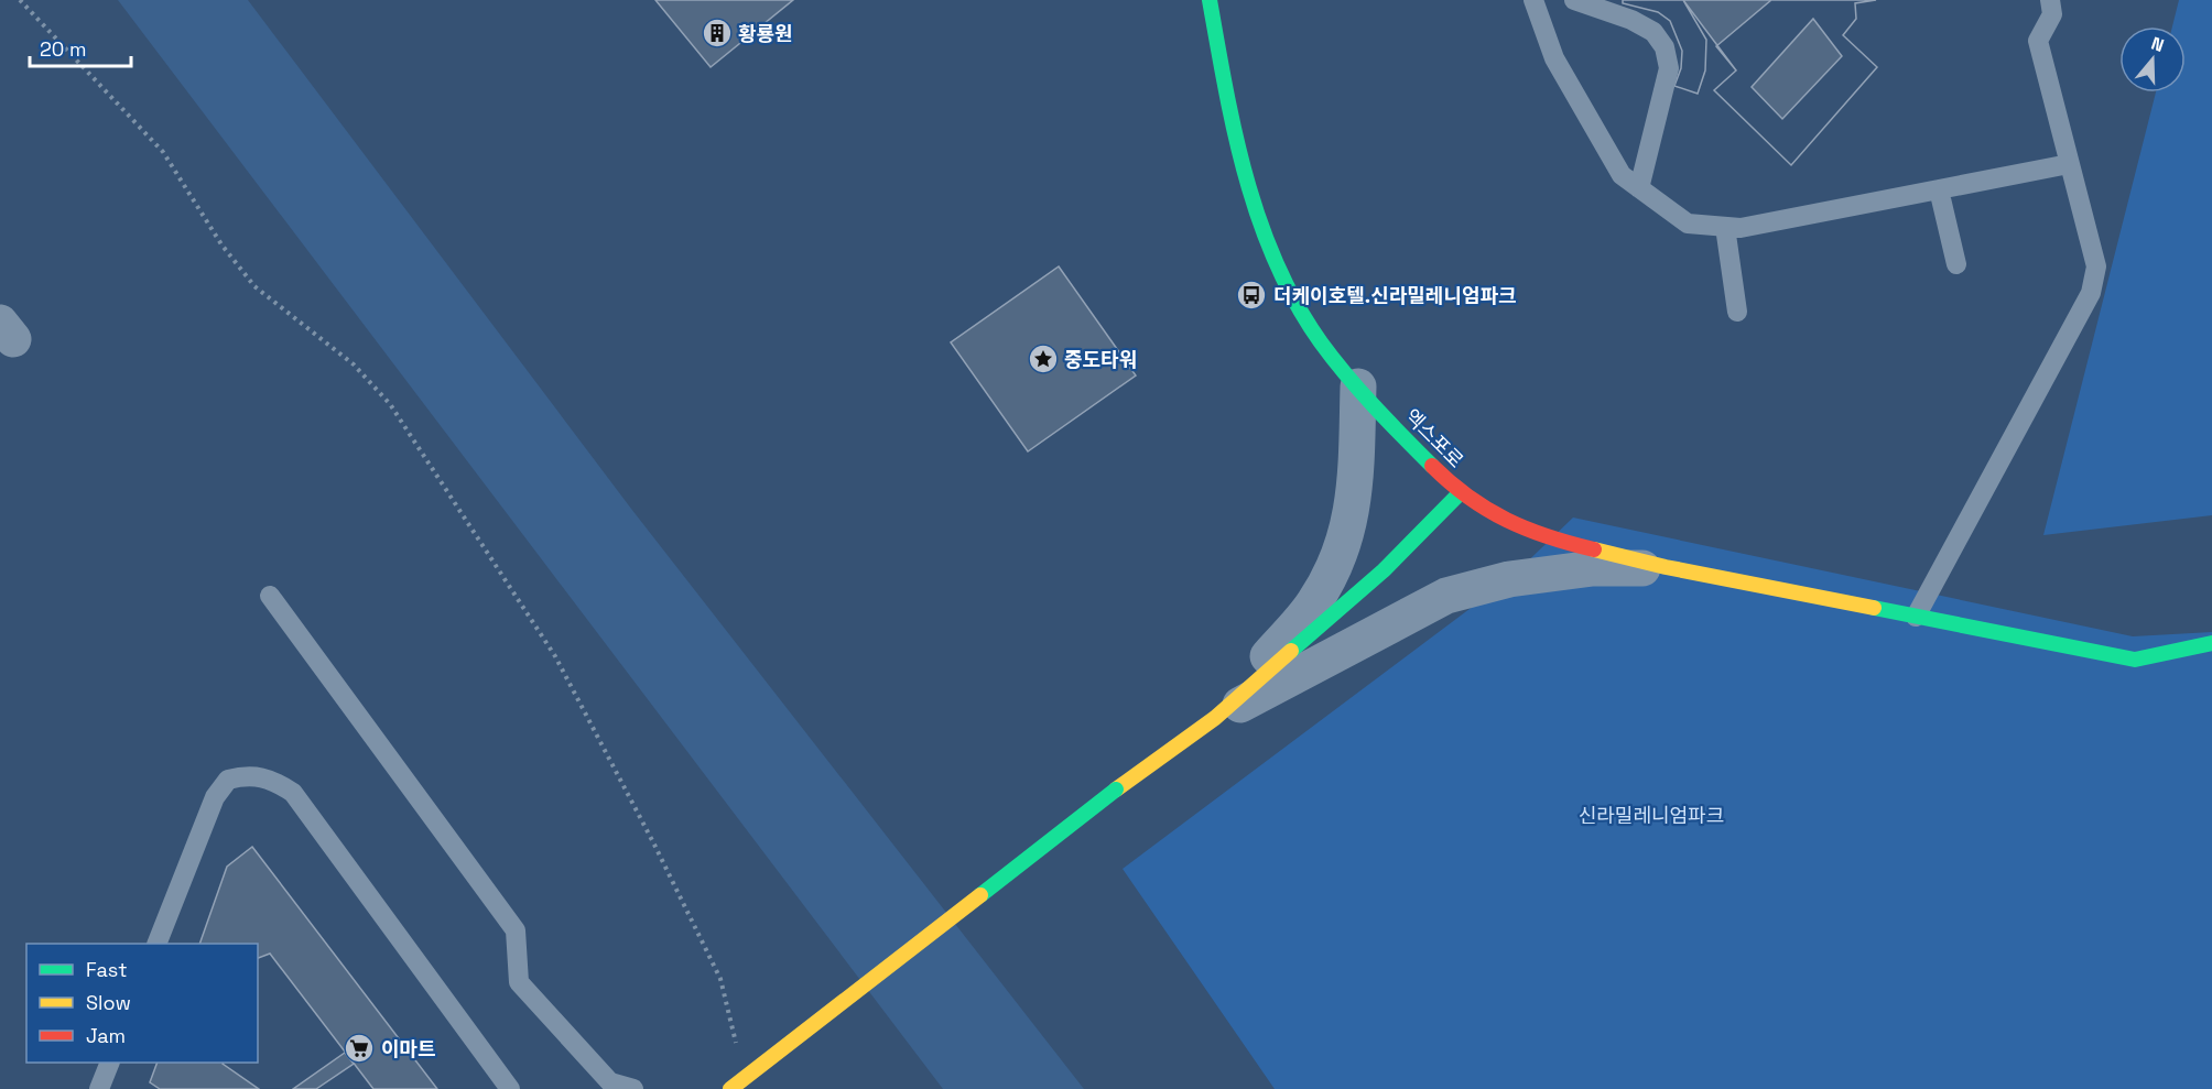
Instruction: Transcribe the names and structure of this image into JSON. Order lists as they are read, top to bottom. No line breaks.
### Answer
{"streets":{"main road":["엑스포로"]},"parks":["신라밀레니엄파크"],"places":{"building":["황룡원"],"bus stop":["더케이호텔.신라밀레니엄파크"],"place":["중도타워"],"supermarket":["이마트"]},"legend":["Fast","Slow","Jam"],"scale_bar":"20 m","north":"top"}
